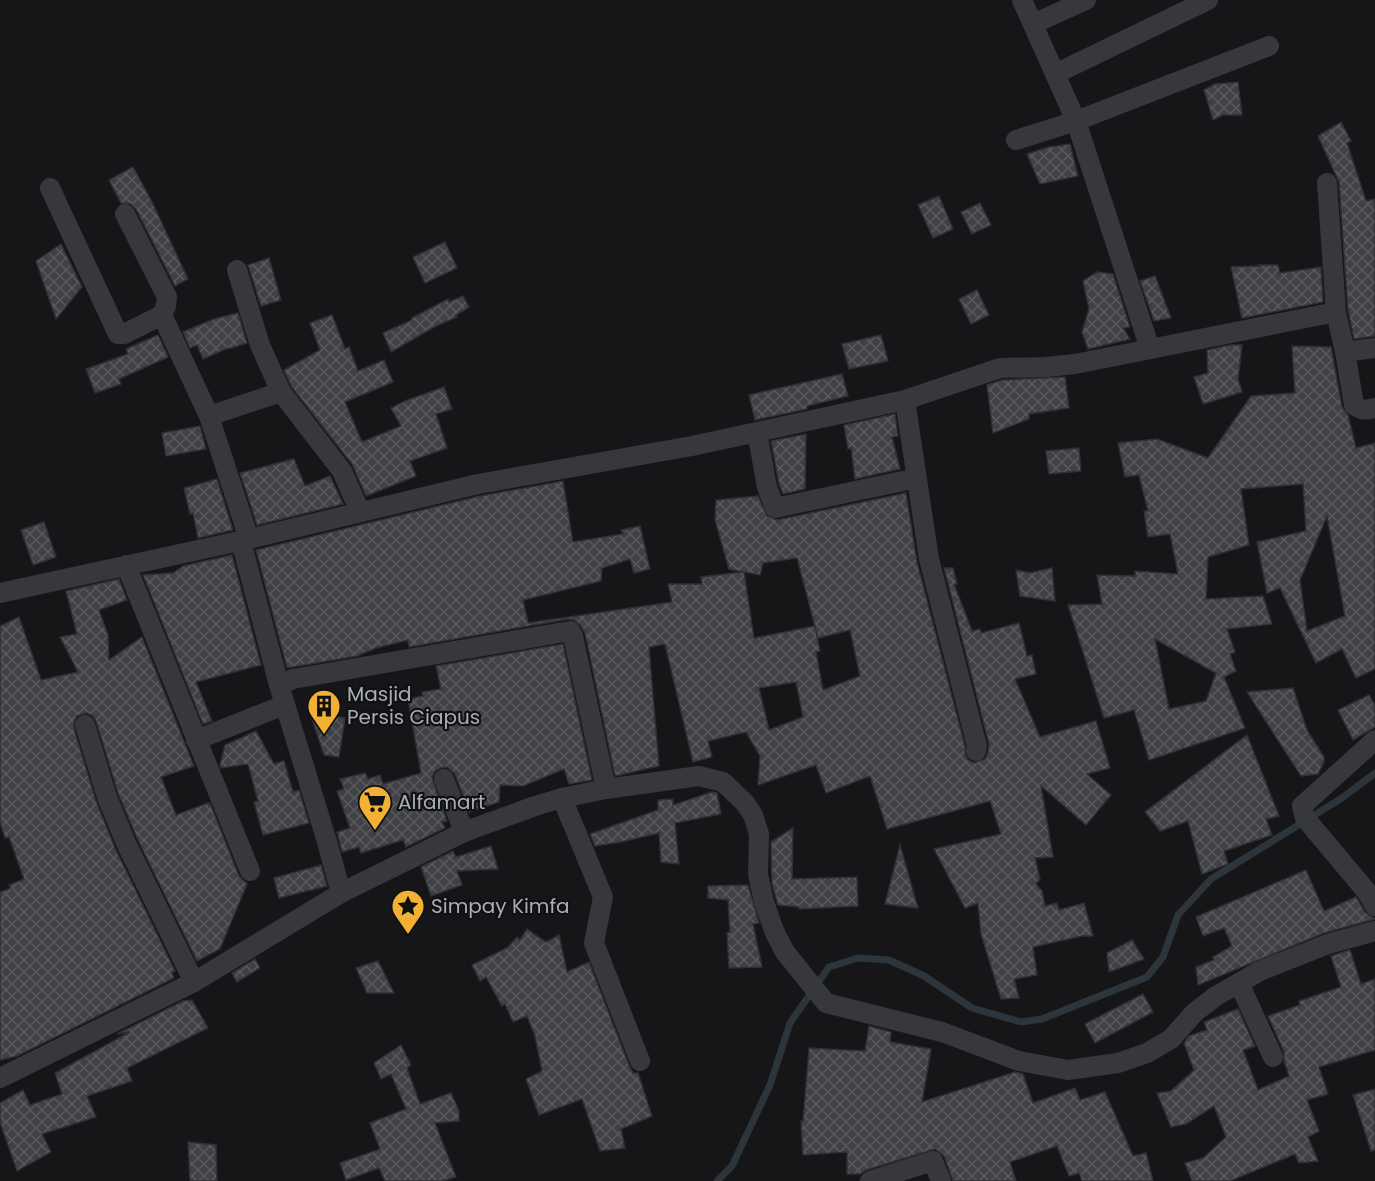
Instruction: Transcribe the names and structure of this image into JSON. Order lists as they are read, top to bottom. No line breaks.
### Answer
{"places":{"building":["Masjid Persis Ciapus"],"supermarket":["Alfamart"],"place":["Simpay Kimfa"]}}
